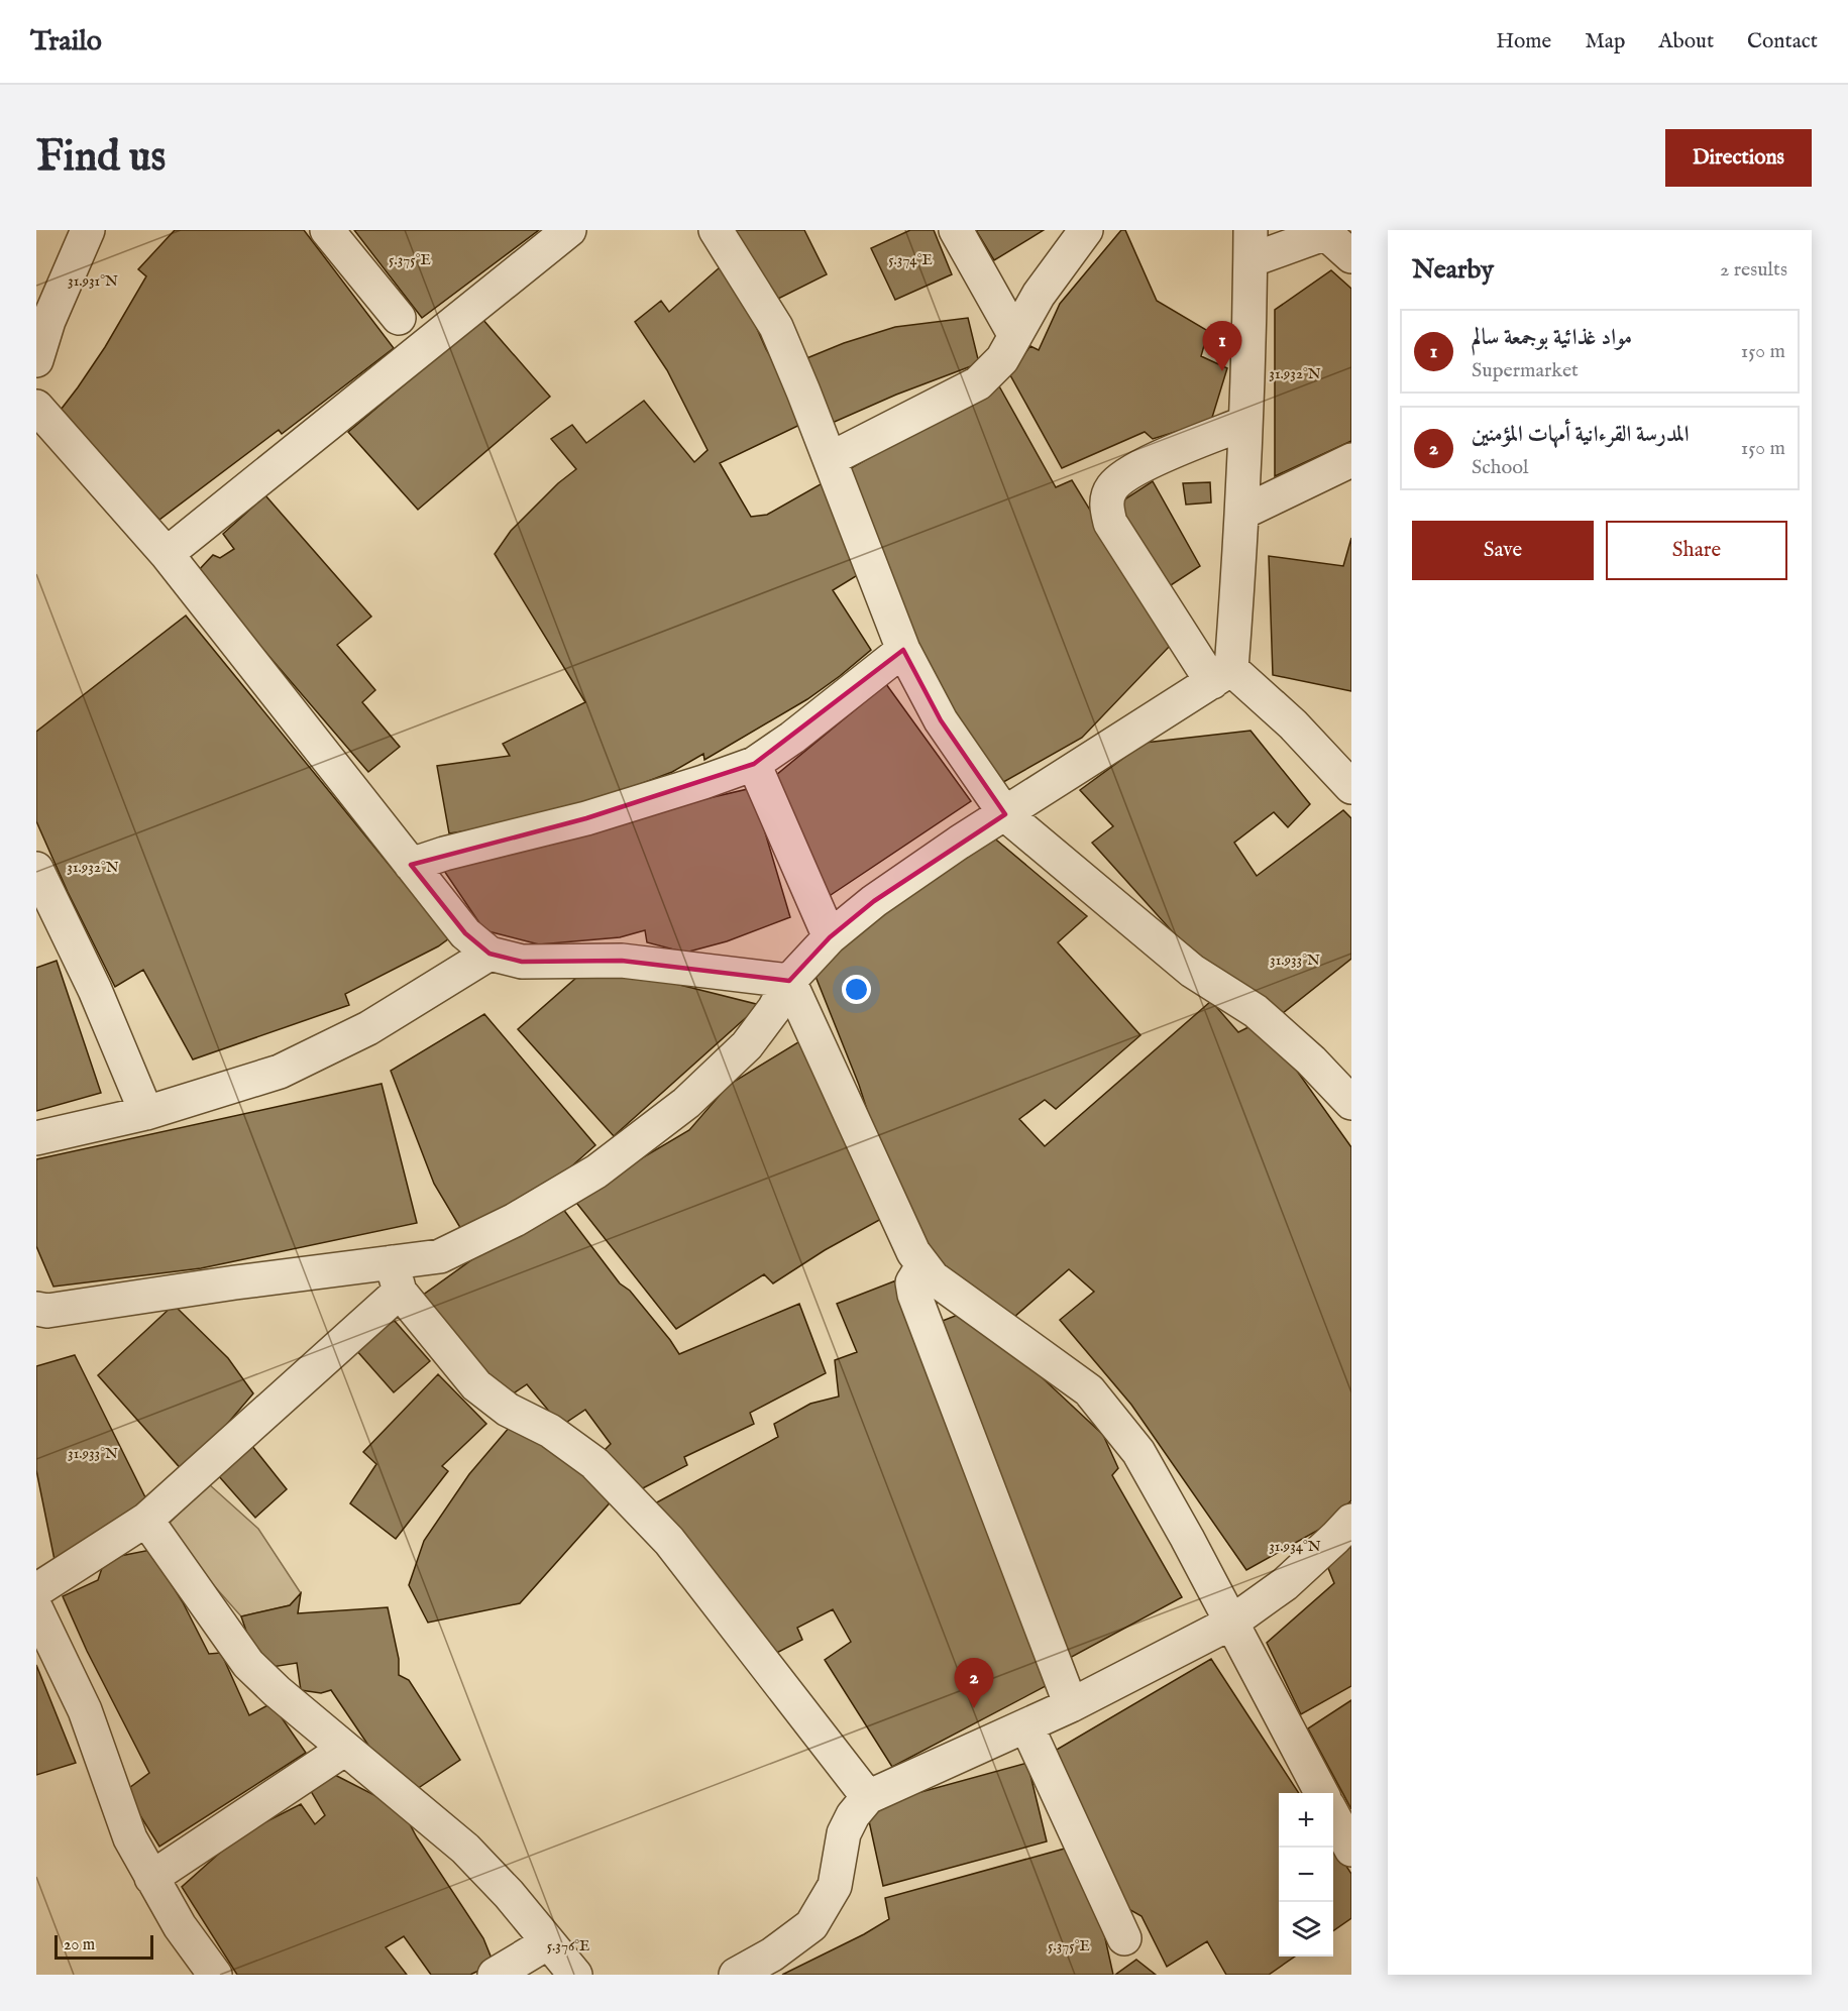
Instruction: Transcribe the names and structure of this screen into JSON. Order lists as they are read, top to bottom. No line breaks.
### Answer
{"scale_bar":"20 m","page":{"header":"Trailo","nav":["Home","Map","About","Contact"],"buttons":["Directions",["Save","Share"]],"title":"Find us","heading":["Nearby","2 results"],"list":[{"mark":"1","name":"مواد غذائية بوجمعة سالم","note":"Supermarket","value":"150 m"},{"mark":"2","name":"المدرسة القرءانية أمهات المؤمنين","note":"School","value":"150 m"}],"pins":["1","2"],"map_buttons":["+","−"],"scale":"20 m"},"coordinates":["5.375°E","5.374°E","31.931°N","31.932°N","31.933°N","31.934°N","5.376°E"]}
